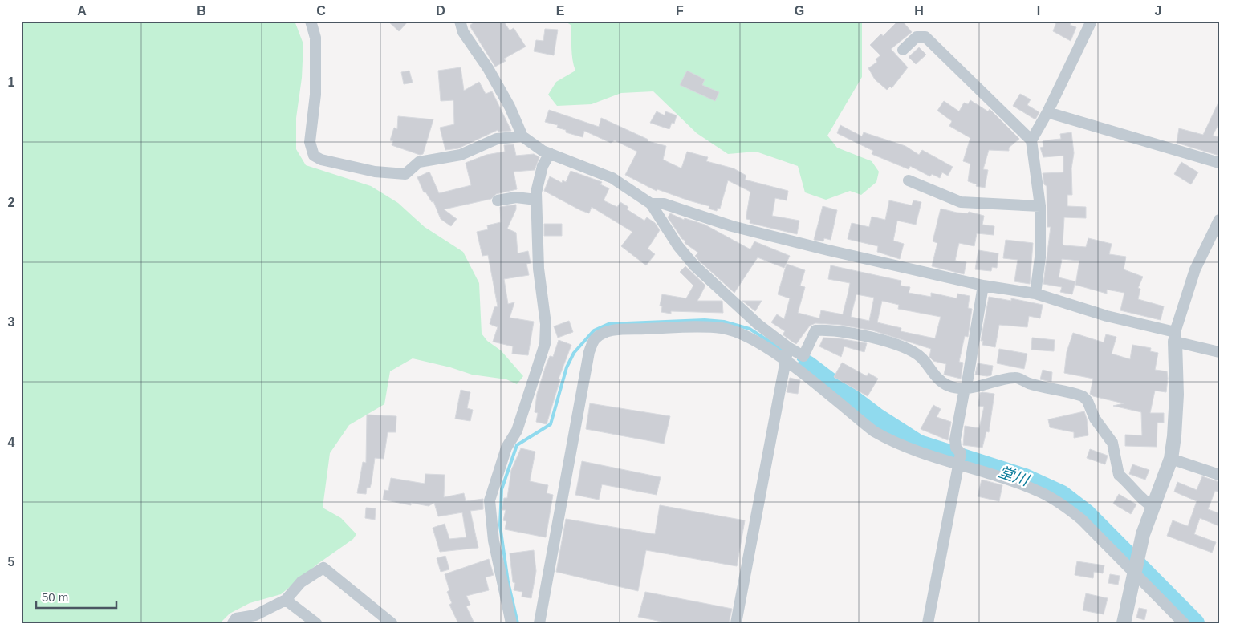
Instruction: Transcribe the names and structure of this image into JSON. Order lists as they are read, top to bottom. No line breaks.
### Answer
{"water":["堂川"],"scale_bar":"50 m","grid":{"columns":["A","B","C","D","E","F","G","H","I","J"],"rows":["1","2","3","4","5"]}}
